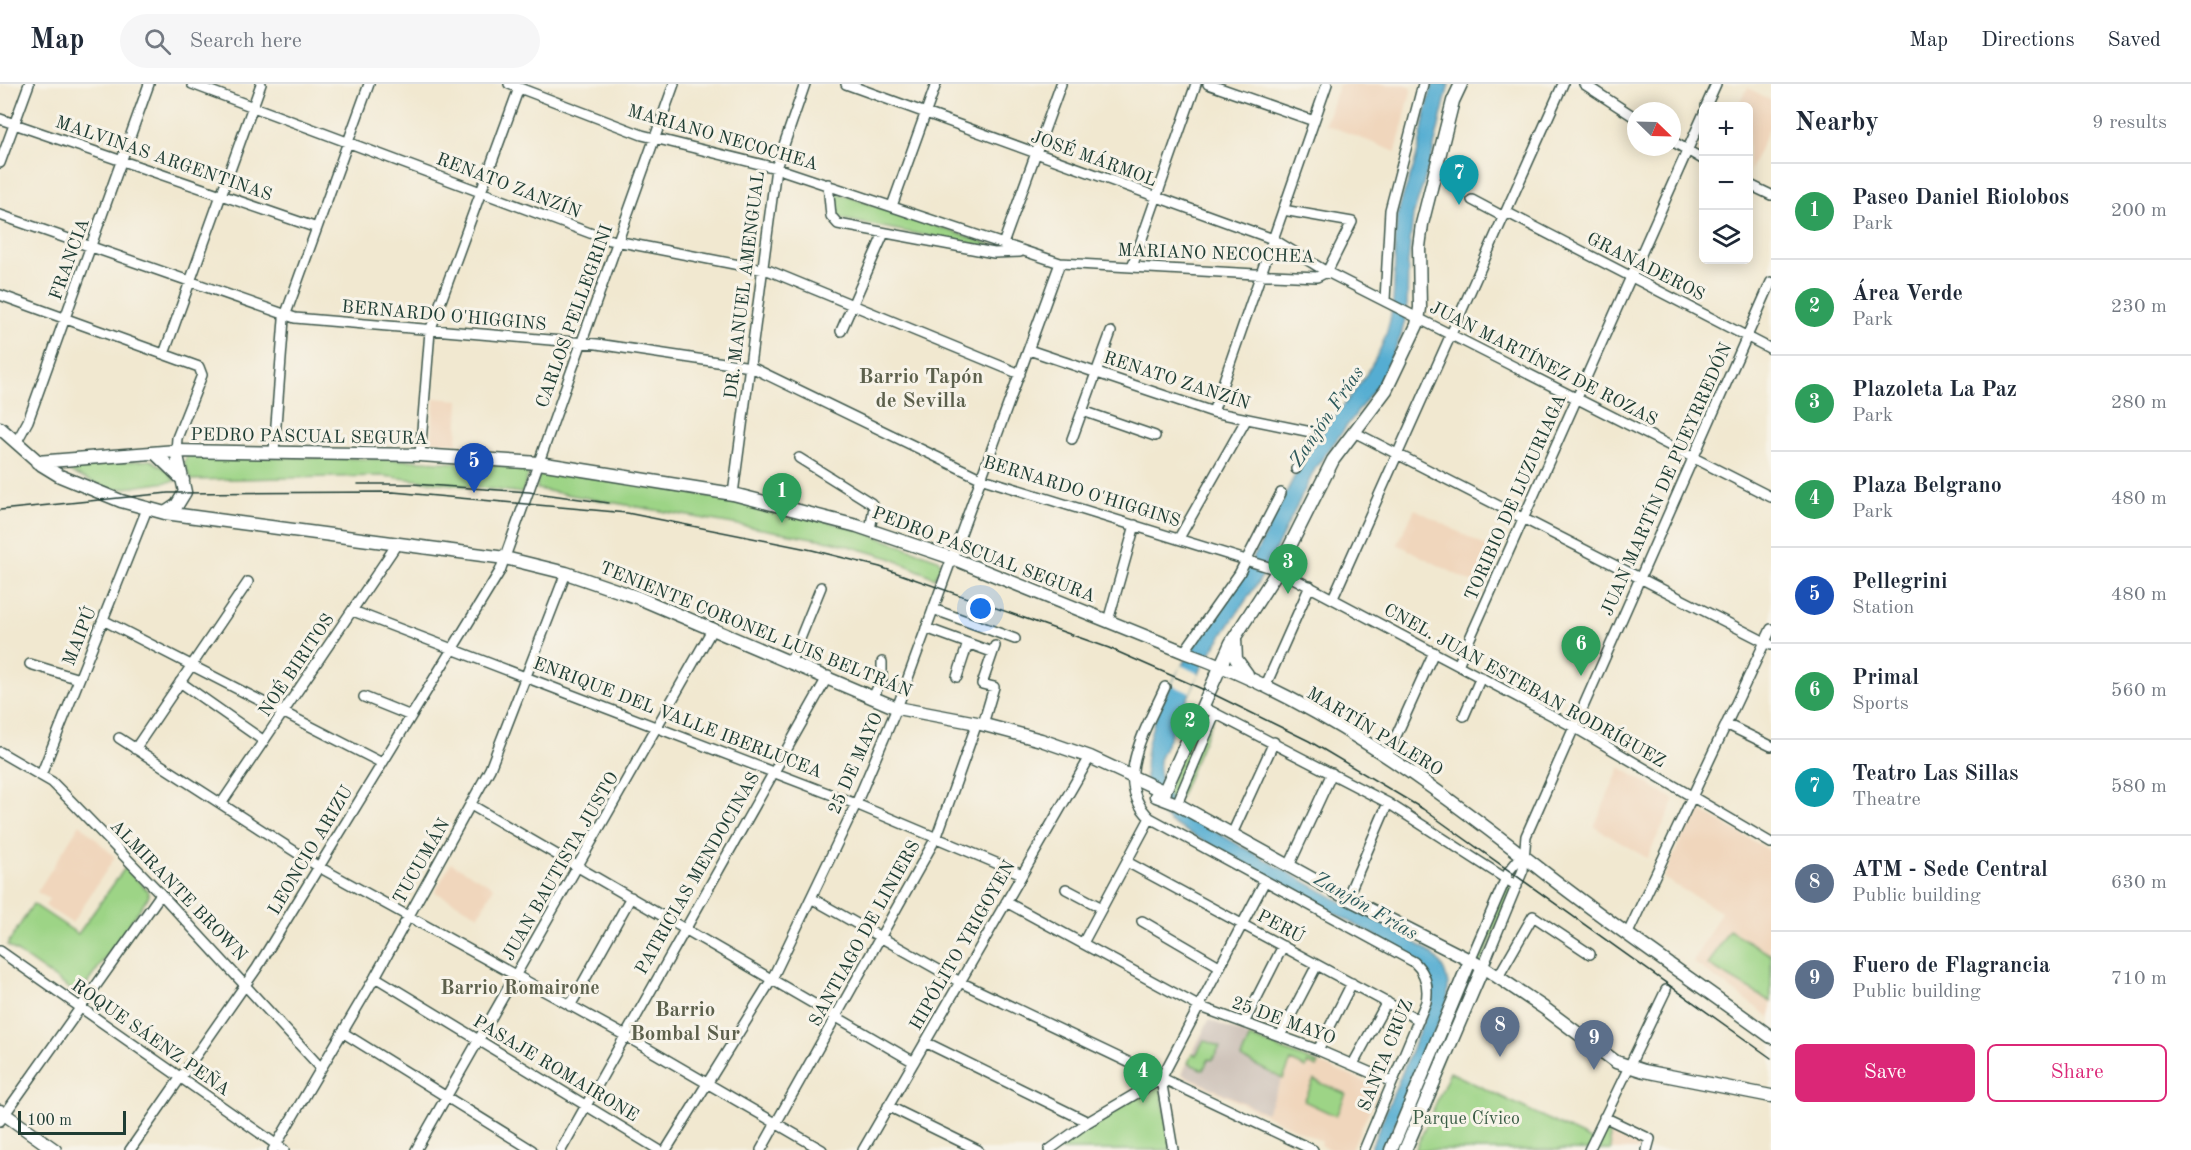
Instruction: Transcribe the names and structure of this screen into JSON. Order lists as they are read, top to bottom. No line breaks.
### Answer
{"streets":{"main road":["PEDRO PASCUAL SEGURA","TENIENTE CORONEL LUIS BELTRÁN","MARTÍN PALERO"],"street":["MARIANO NECOCHEA","MALVINAS ARGENTINAS","JOSÉ MÁRMOL","RENATO ZANZÍN","FRANCIA","GRANADEROS","DR. MANUEL AMENGUAL","BERNARDO O'HIGGINS","CARLOS PELLEGRINI","JUAN MARTÍNEZ DE ROZAS","JUAN MARTÍN DE PUEYRREDÓN","TORIBIO DE LUZURIAGA","MAIPÚ","NOÉ BIRITOS","CNEL. JUAN ESTEBAN RODRÍGUEZ","ENRIQUE DEL VALLE IBERLUCEA","25 DE MAYO","LEONCIO ARIZU","TUCUMÁN","JUAN BAUTISTA JUSTO","PATRICIAS MENDOCINAS","ALMIRANTE BROWN","PERÚ","SANTIAGO DE LINIERS","HIPÓLITO YRIGOYEN","ROQUE SÁENZ PEÑA","SANTA CRUZ","PASAJE ROMAIRONE"]},"crossings":[["MARIANO NECOCHEA","JOSÉ MÁRMOL"],["MARIANO NECOCHEA","DR. MANUEL AMENGUAL"],["MARIANO NECOCHEA","CARLOS PELLEGRINI"],["MARIANO NECOCHEA","JUAN MARTÍNEZ DE ROZAS"],["MARIANO NECOCHEA","25 DE MAYO"],["MALVINAS ARGENTINAS","FRANCIA"],["RENATO ZANZÍN","DR. MANUEL AMENGUAL"],["RENATO ZANZÍN","CARLOS PELLEGRINI"],["RENATO ZANZÍN","25 DE MAYO"],["FRANCIA","BERNARDO O'HIGGINS"],["FRANCIA","TENIENTE CORONEL LUIS BELTRÁN"],["GRANADEROS","JUAN MARTÍN DE PUEYRREDÓN"],["GRANADEROS","TORIBIO DE LUZURIAGA"],["DR. MANUEL AMENGUAL","BERNARDO O'HIGGINS"],["DR. MANUEL AMENGUAL","PEDRO PASCUAL SEGURA"],["BERNARDO O'HIGGINS","CARLOS PELLEGRINI"],["BERNARDO O'HIGGINS","CNEL. JUAN ESTEBAN RODRÍGUEZ"],["BERNARDO O'HIGGINS","25 DE MAYO"],["CARLOS PELLEGRINI","PEDRO PASCUAL SEGURA"],["CARLOS PELLEGRINI","TENIENTE CORONEL LUIS BELTRÁN"],["CARLOS PELLEGRINI","LEONCIO ARIZU"],["JUAN MARTÍNEZ DE ROZAS","JUAN MARTÍN DE PUEYRREDÓN"],["JUAN MARTÍNEZ DE ROZAS","TORIBIO DE LUZURIAGA"],["PEDRO PASCUAL SEGURA","TENIENTE CORONEL LUIS BELTRÁN"],["PEDRO PASCUAL SEGURA","MARTÍN PALERO"],["PEDRO PASCUAL SEGURA","25 DE MAYO"],["JUAN MARTÍN DE PUEYRREDÓN","TENIENTE CORONEL LUIS BELTRÁN"],["JUAN MARTÍN DE PUEYRREDÓN","CNEL. JUAN ESTEBAN RODRÍGUEZ"],["JUAN MARTÍN DE PUEYRREDÓN","MARTÍN PALERO"],["TORIBIO DE LUZURIAGA","CNEL. JUAN ESTEBAN RODRÍGUEZ"],["TENIENTE CORONEL LUIS BELTRÁN","MAIPÚ"],["TENIENTE CORONEL LUIS BELTRÁN","NOÉ BIRITOS"],["TENIENTE CORONEL LUIS BELTRÁN","25 DE MAYO"],["TENIENTE CORONEL LUIS BELTRÁN","LEONCIO ARIZU"],["TENIENTE CORONEL LUIS BELTRÁN","TUCUMÁN"],["TENIENTE CORONEL LUIS BELTRÁN","JUAN BAUTISTA JUSTO"],["TENIENTE CORONEL LUIS BELTRÁN","PATRICIAS MENDOCINAS"],["TENIENTE CORONEL LUIS BELTRÁN","SANTIAGO DE LINIERS"],["TENIENTE CORONEL LUIS BELTRÁN","HIPÓLITO YRIGOYEN"],["MAIPÚ","ALMIRANTE BROWN"],["NOÉ BIRITOS","ENRIQUE DEL VALLE IBERLUCEA"],["ENRIQUE DEL VALLE IBERLUCEA","25 DE MAYO"],["ENRIQUE DEL VALLE IBERLUCEA","LEONCIO ARIZU"],["ENRIQUE DEL VALLE IBERLUCEA","TUCUMÁN"],["ENRIQUE DEL VALLE IBERLUCEA","JUAN BAUTISTA JUSTO"],["ENRIQUE DEL VALLE IBERLUCEA","PATRICIAS MENDOCINAS"],["ENRIQUE DEL VALLE IBERLUCEA","SANTIAGO DE LINIERS"],["ENRIQUE DEL VALLE IBERLUCEA","HIPÓLITO YRIGOYEN"],["25 DE MAYO","HIPÓLITO YRIGOYEN"],["25 DE MAYO","SANTA CRUZ"],["LEONCIO ARIZU","ALMIRANTE BROWN"],["LEONCIO ARIZU","ROQUE SÁENZ PEÑA"],["TUCUMÁN","ALMIRANTE BROWN"],["TUCUMÁN","ROQUE SÁENZ PEÑA"],["TUCUMÁN","PASAJE ROMAIRONE"],["JUAN BAUTISTA JUSTO","PASAJE ROMAIRONE"],["PATRICIAS MENDOCINAS","PASAJE ROMAIRONE"],["PERÚ","SANTA CRUZ"]],"districts":["Barrio Tapón de Sevilla","Barrio Romairone","Barrio Bombal Sur"],"water":["Zanjón Frías"],"parks":["Parque Cívico"],"scale_bar":"100 m","north":"bottom right","page":{"header":"Map","search":"Search here","nav":["Map","Directions","Saved"],"heading":["Nearby","9 results"],"map_buttons":["+","−"],"pins":["7","5","1","3","6","2","8","9","4"],"list":[{"mark":"1","name":"Paseo Daniel Riolobos","note":"Park","value":"200 m"},{"mark":"2","name":"Área Verde","note":"Park","value":"230 m"},{"mark":"3","name":"Plazoleta La Paz","note":"Park","value":"280 m"},{"mark":"4","name":"Plaza Belgrano","note":"Park","value":"480 m"},{"mark":"5","name":"Pellegrini","note":"Station","value":"480 m"},{"mark":"6","name":"Primal","note":"Sports","value":"560 m"},{"mark":"7","name":"Teatro Las Sillas","note":"Theatre","value":"580 m"},{"mark":"8","name":"ATM - Sede Central","note":"Public building","value":"630 m"},{"mark":"9","name":"Fuero de Flagrancia","note":"Public building","value":"710 m"}],"buttons":["Save","Share"],"scale":"100 m"}}
